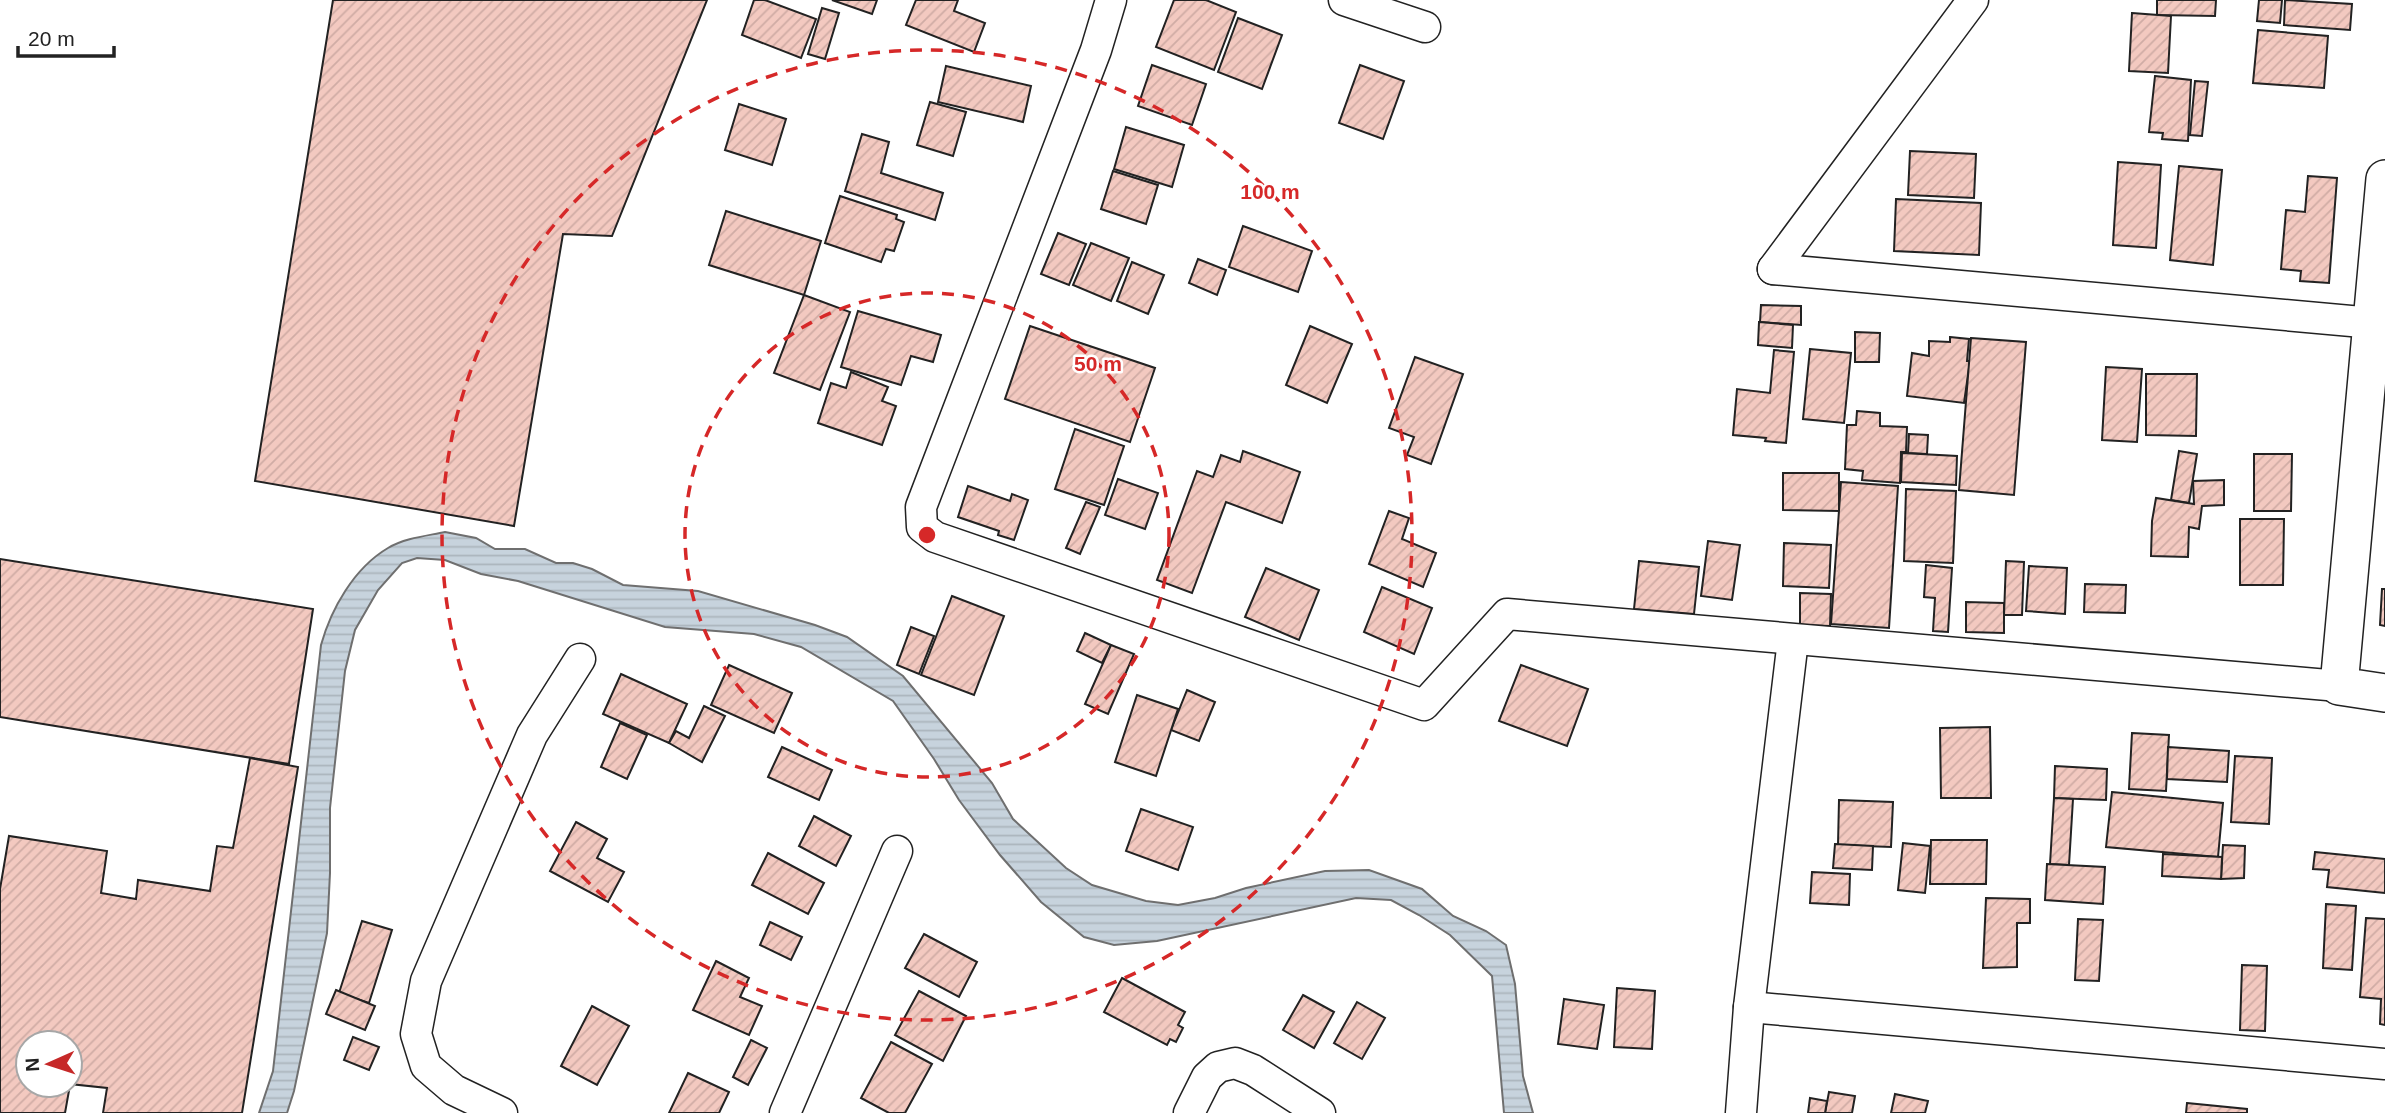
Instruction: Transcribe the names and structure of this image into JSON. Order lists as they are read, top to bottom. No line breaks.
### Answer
{"scale_bar":"20 m","north":"left","rings":["100 m","50 m"]}
